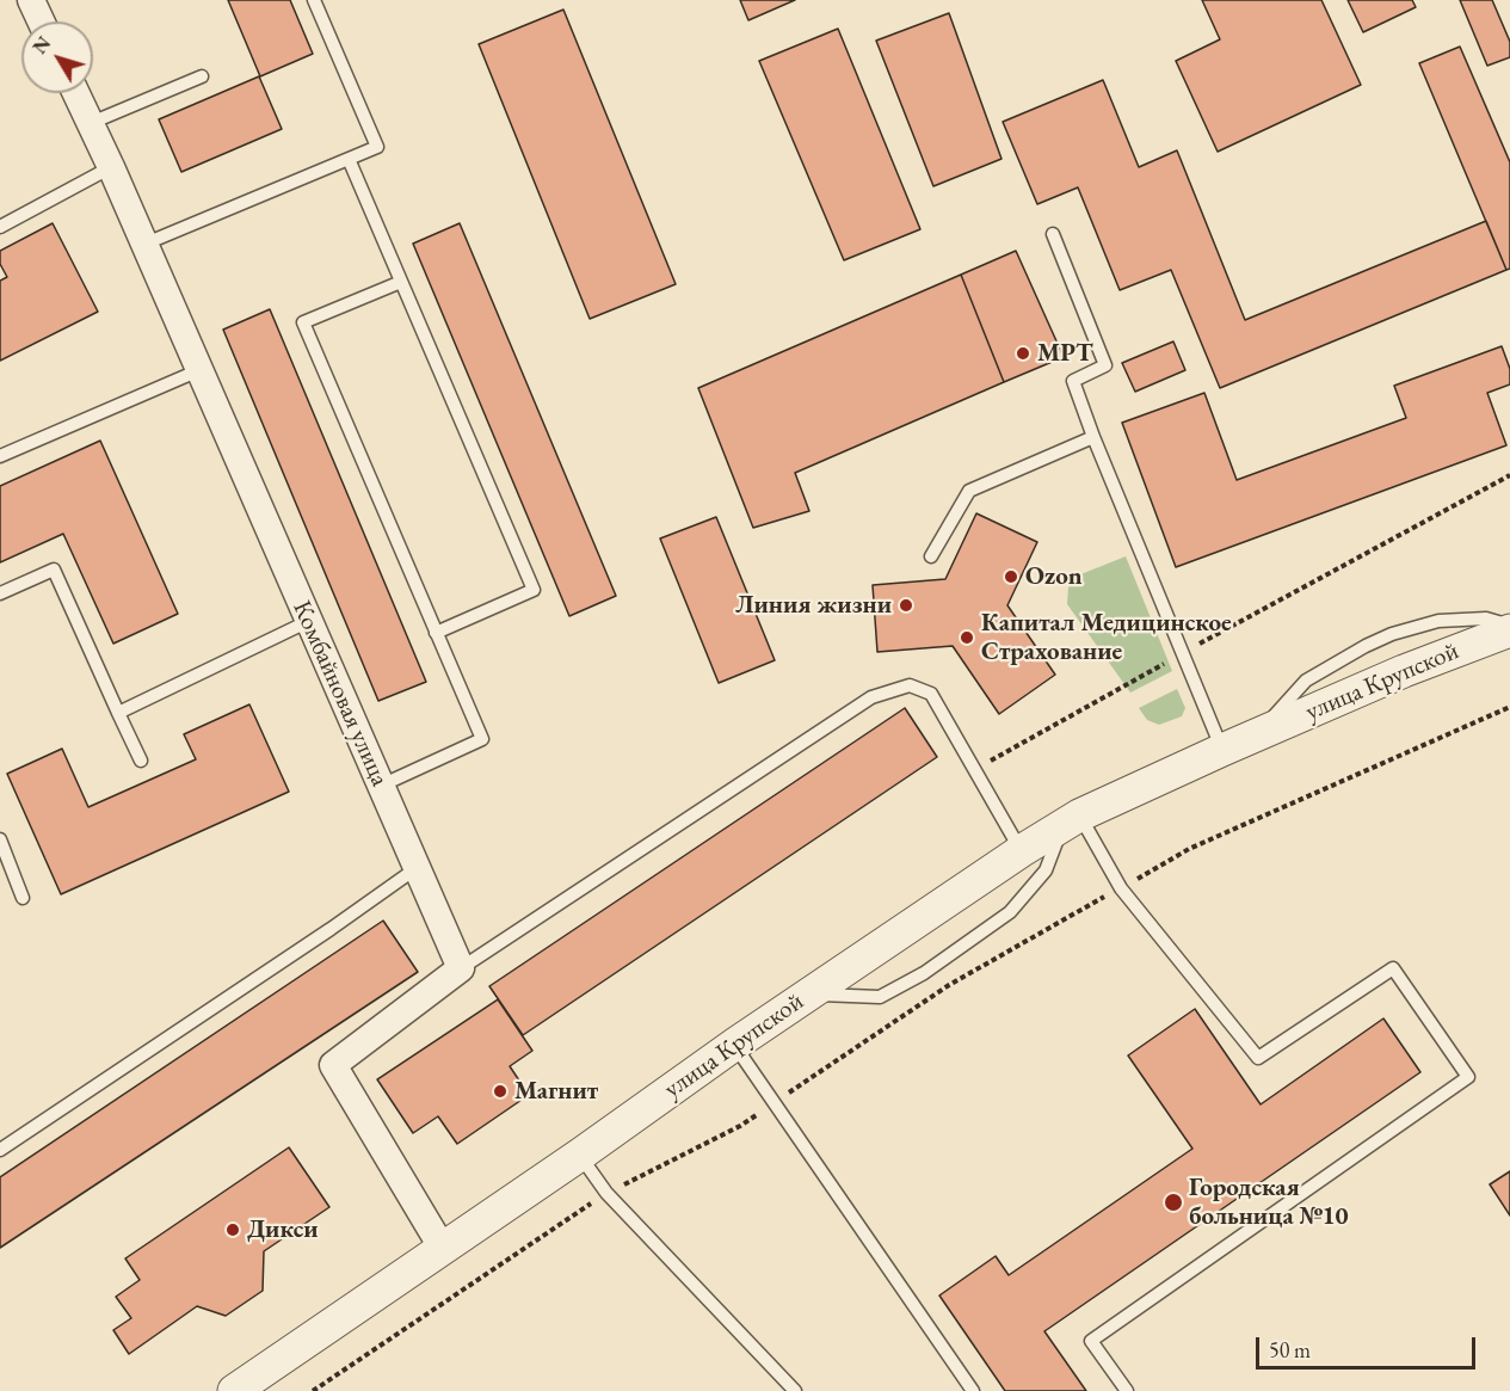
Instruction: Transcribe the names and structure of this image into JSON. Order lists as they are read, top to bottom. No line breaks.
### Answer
{"streets":{"street":["улица Крупской","Комбайновая улица"]},"places":["МРТ","Ozon","Линия жизни","Капитал Медицинское Страхование","Магнит","Городская больница №10","Дикси"],"scale_bar":"50 m","north":"top left"}
